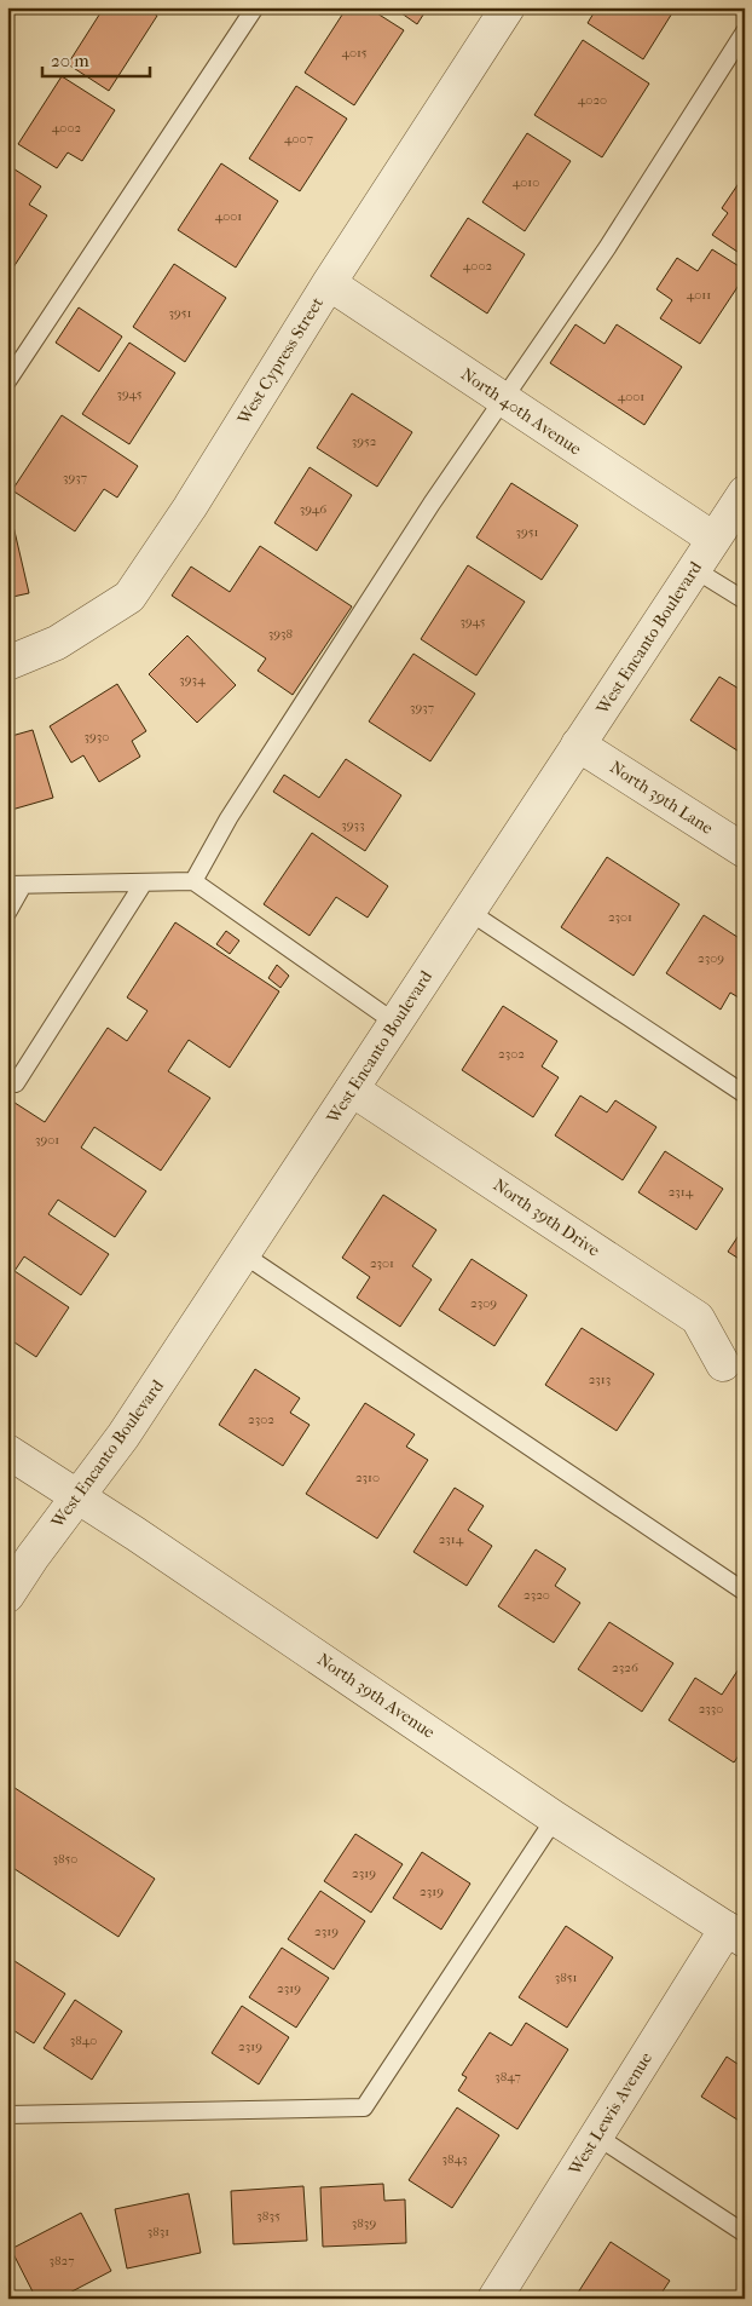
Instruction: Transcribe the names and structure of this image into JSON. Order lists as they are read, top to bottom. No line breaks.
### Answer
{"streets":{"street":["West Cypress Street","North 40th Avenue","West Encanto Boulevard","North 39th Lane","North 39th Drive","North 39th Avenue","West Lewis Avenue"]},"crossings":[["West Cypress Street","North 40th Avenue"],["North 40th Avenue","West Encanto Boulevard"],["West Encanto Boulevard","North 39th Lane"],["West Encanto Boulevard","North 39th Drive"],["West Encanto Boulevard","North 39th Avenue"],["North 39th Avenue","West Lewis Avenue"]],"house_numbers":["4015","4020","4002","4007","4010","4001","4002","4011","3951","3945","4001","3952","3937","3946","3951","3945","3938","3934","3937","3930","3933","2301","2309","2302","3901","2314","2301","2309","2313","2302","2310","2314","2320","2326","2330","3850","2319","2319","2319","3851","2319","3840","2319","3847","3843","3835","3839","3831","3827"],"scale_bar":"20 m"}
